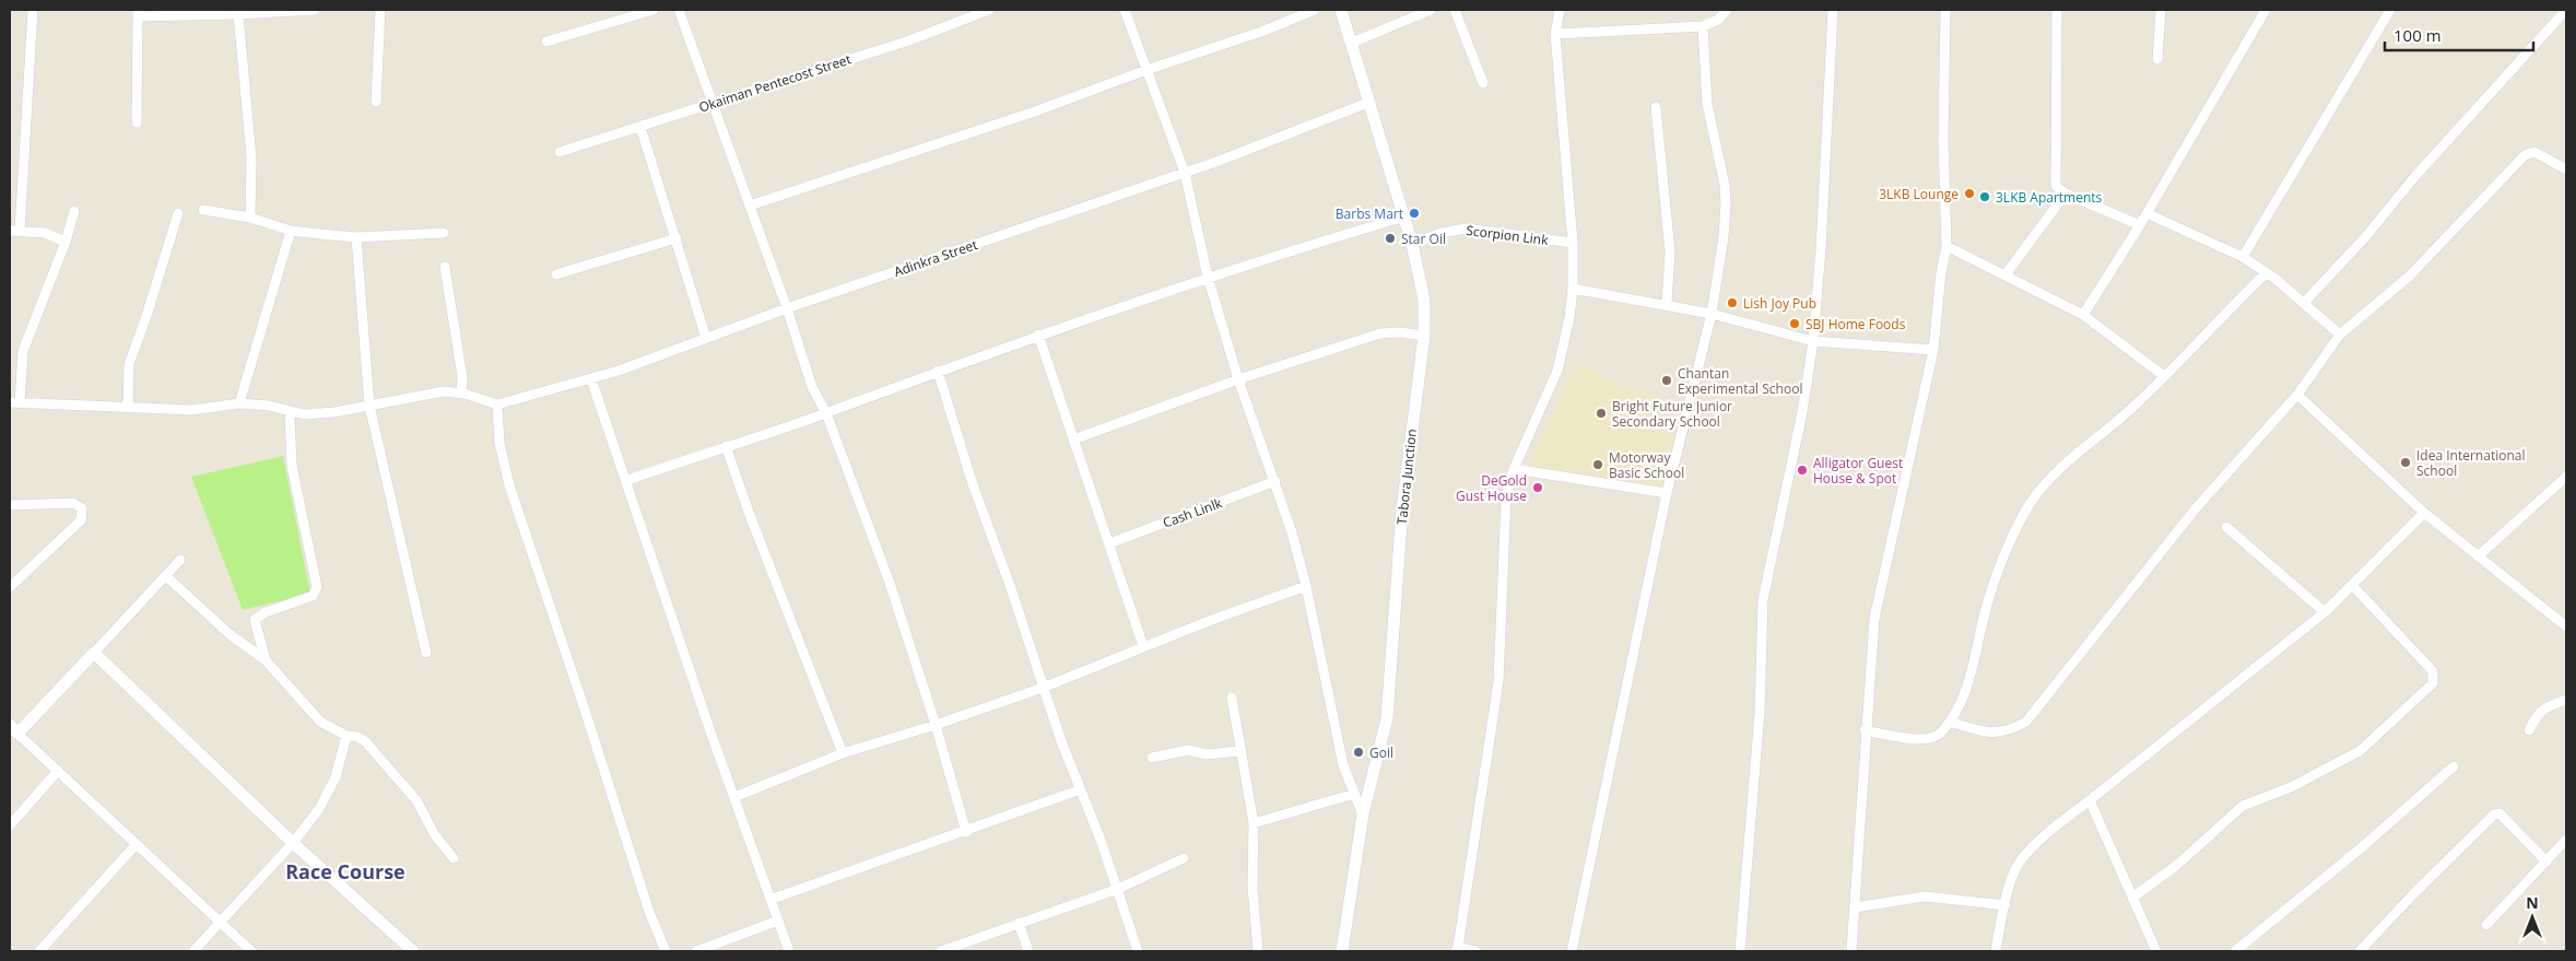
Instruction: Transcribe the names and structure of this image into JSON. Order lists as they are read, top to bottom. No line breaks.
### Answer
{"streets":{"street":["Okaiman Pentecost Street","Scorpion Link","Adinkra Street","Tabora Junction","Cash Linlk"]},"crossings":[["Scorpion Link","Tabora Junction"],["Adinkra Street","Tabora Junction"]],"districts":["Race Course"],"places":["3LKB Lounge","3LKB Apartments","Barbs Mart","Star Oil","Lish Joy Pub","SBJ Home Foods","Chantan Experimental School","Bright Future Junior Secondary School","Idea International School","Motorway Basic School","Alligator Guest House & Spot","DeGold Gust House","Goil"],"scale_bar":"100 m","north":"top"}
